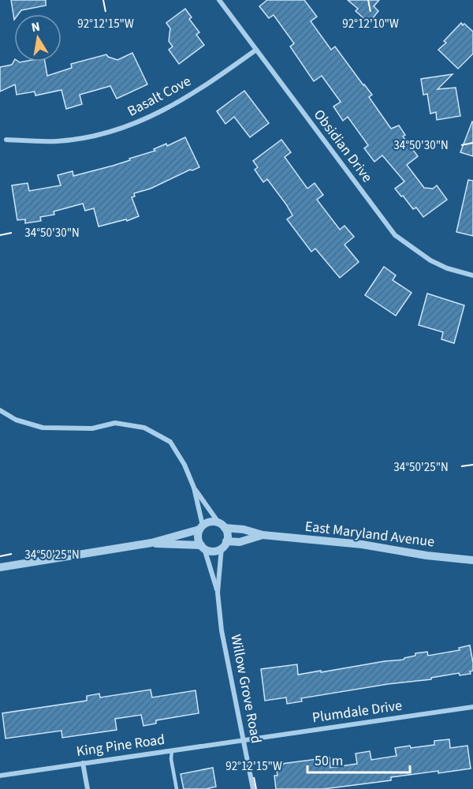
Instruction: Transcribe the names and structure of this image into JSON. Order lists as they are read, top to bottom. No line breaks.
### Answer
{"streets":{"street":["Basalt Cove","Obsidian Drive","East Maryland Avenue","Willow Grove Road","Plumdale Drive","King Pine Road"]},"crossings":[["Basalt Cove","Obsidian Drive"],["East Maryland Avenue","Willow Grove Road"],["Willow Grove Road","Plumdale Drive"],["Willow Grove Road","King Pine Road"],["Plumdale Drive","King Pine Road"]],"scale_bar":"50 m","north":"top","coordinates":["92°12'15\"W","92°12'10\"W","34°50'30\"N","34°50'25\"N"]}
